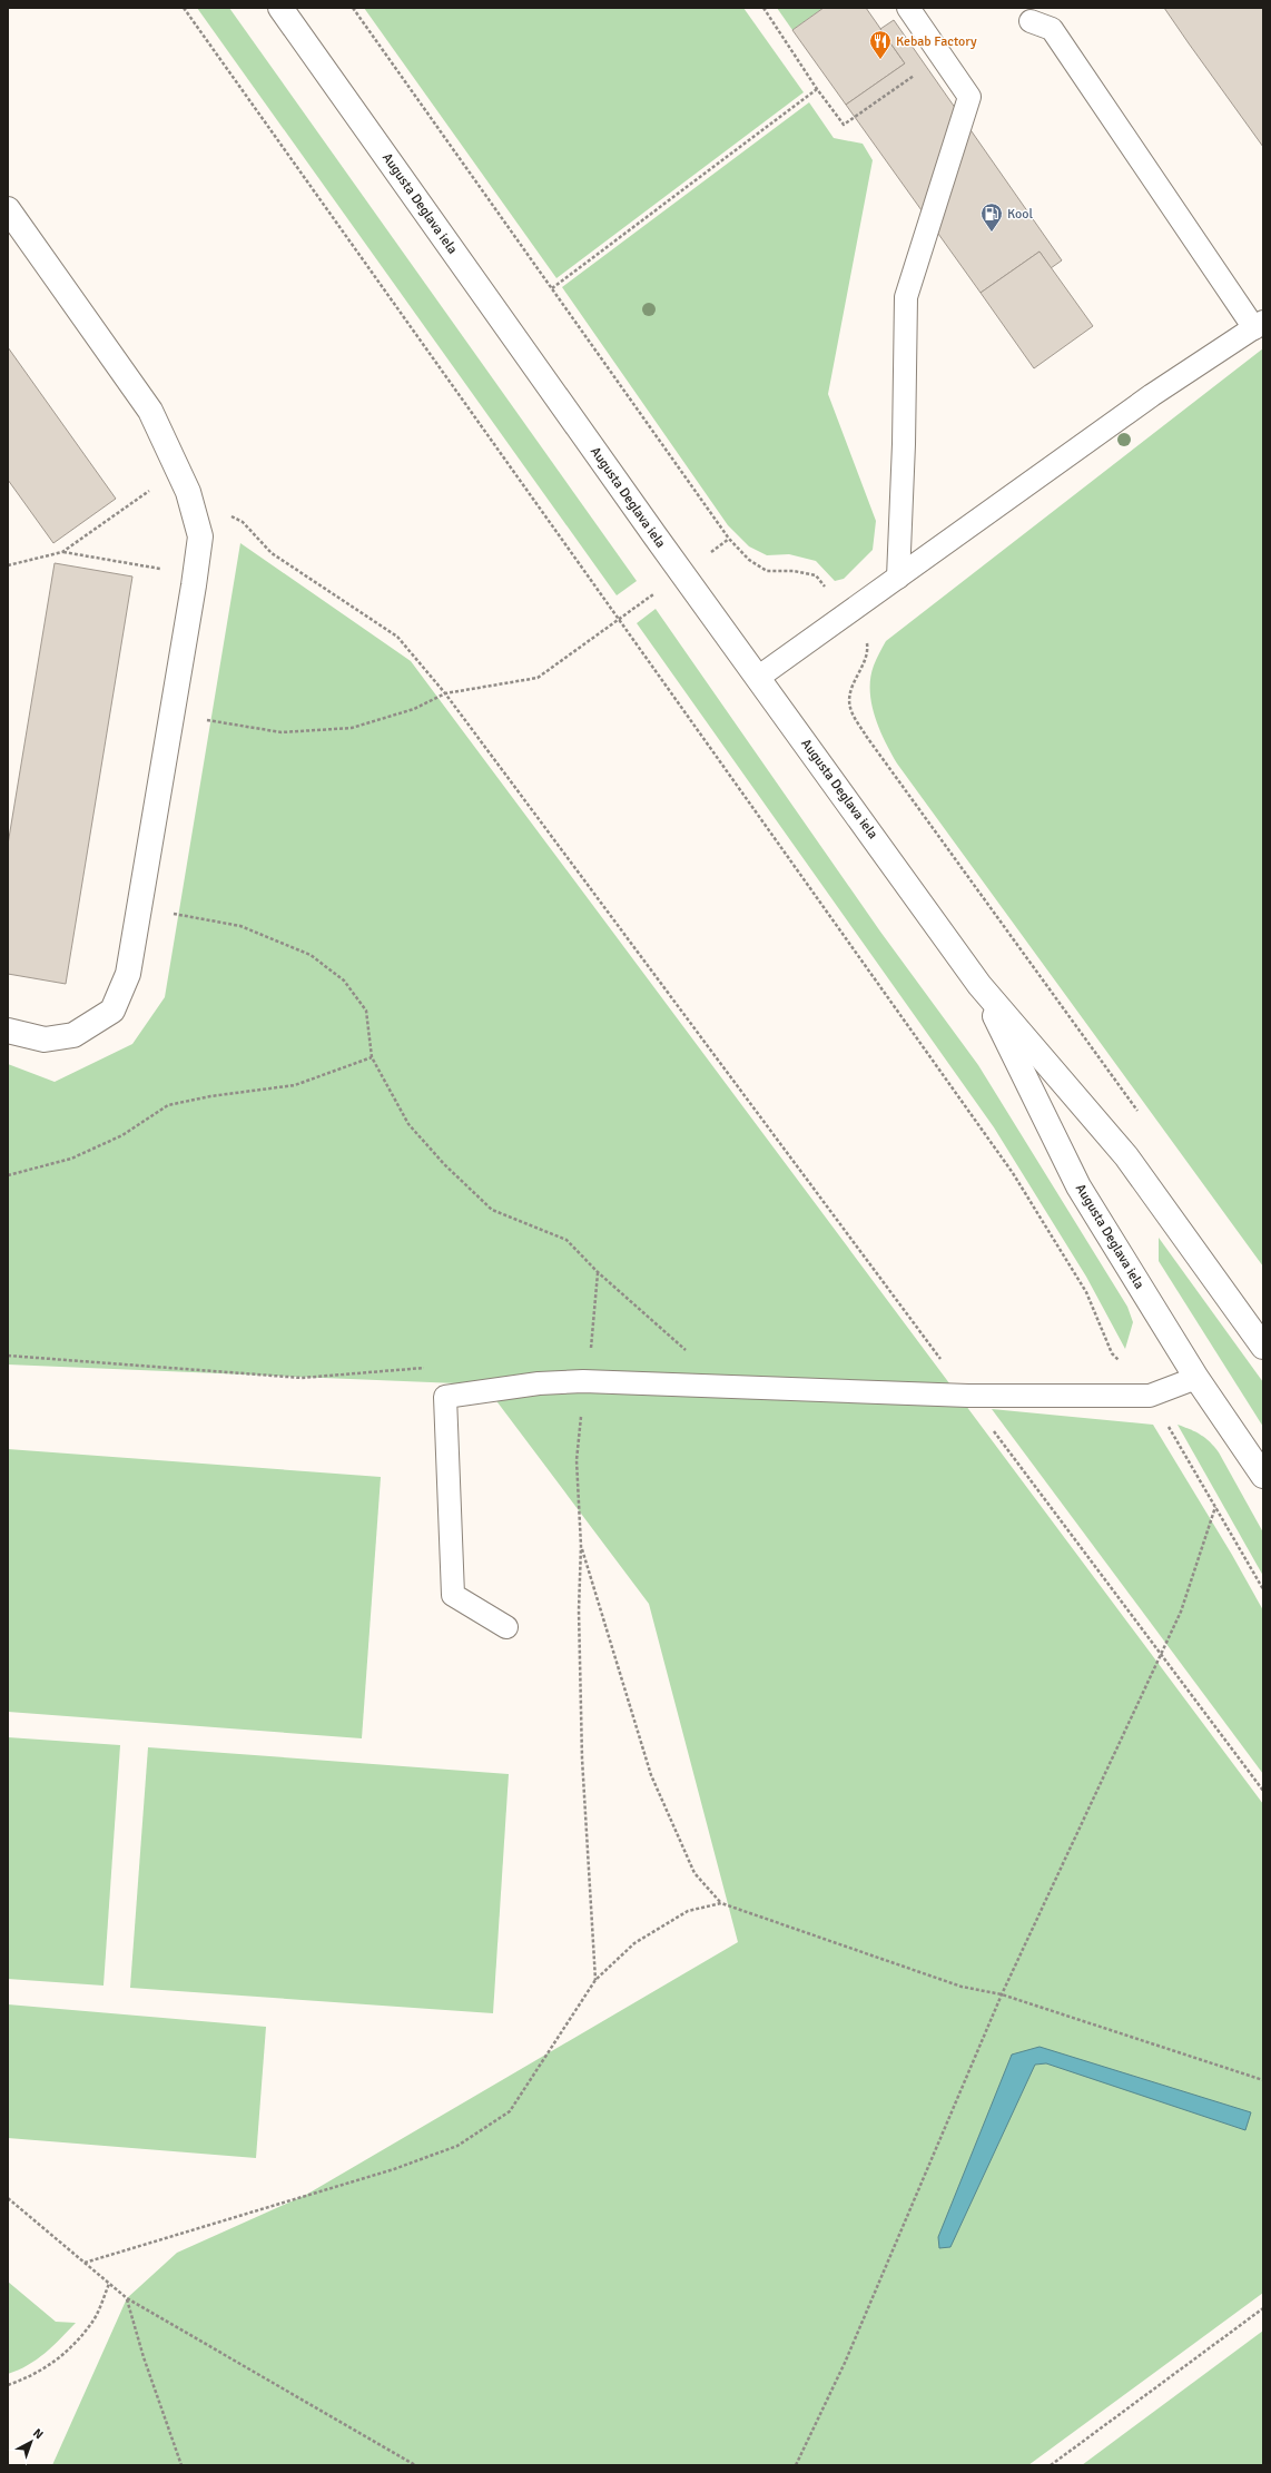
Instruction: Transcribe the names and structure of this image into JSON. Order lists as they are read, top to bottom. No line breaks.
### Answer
{"streets":{"main road":["Augusta Deglava iela"]},"places":{"restaurant":["Kebab Factory"],"fuel station":["Kool"]},"north":"top right"}
